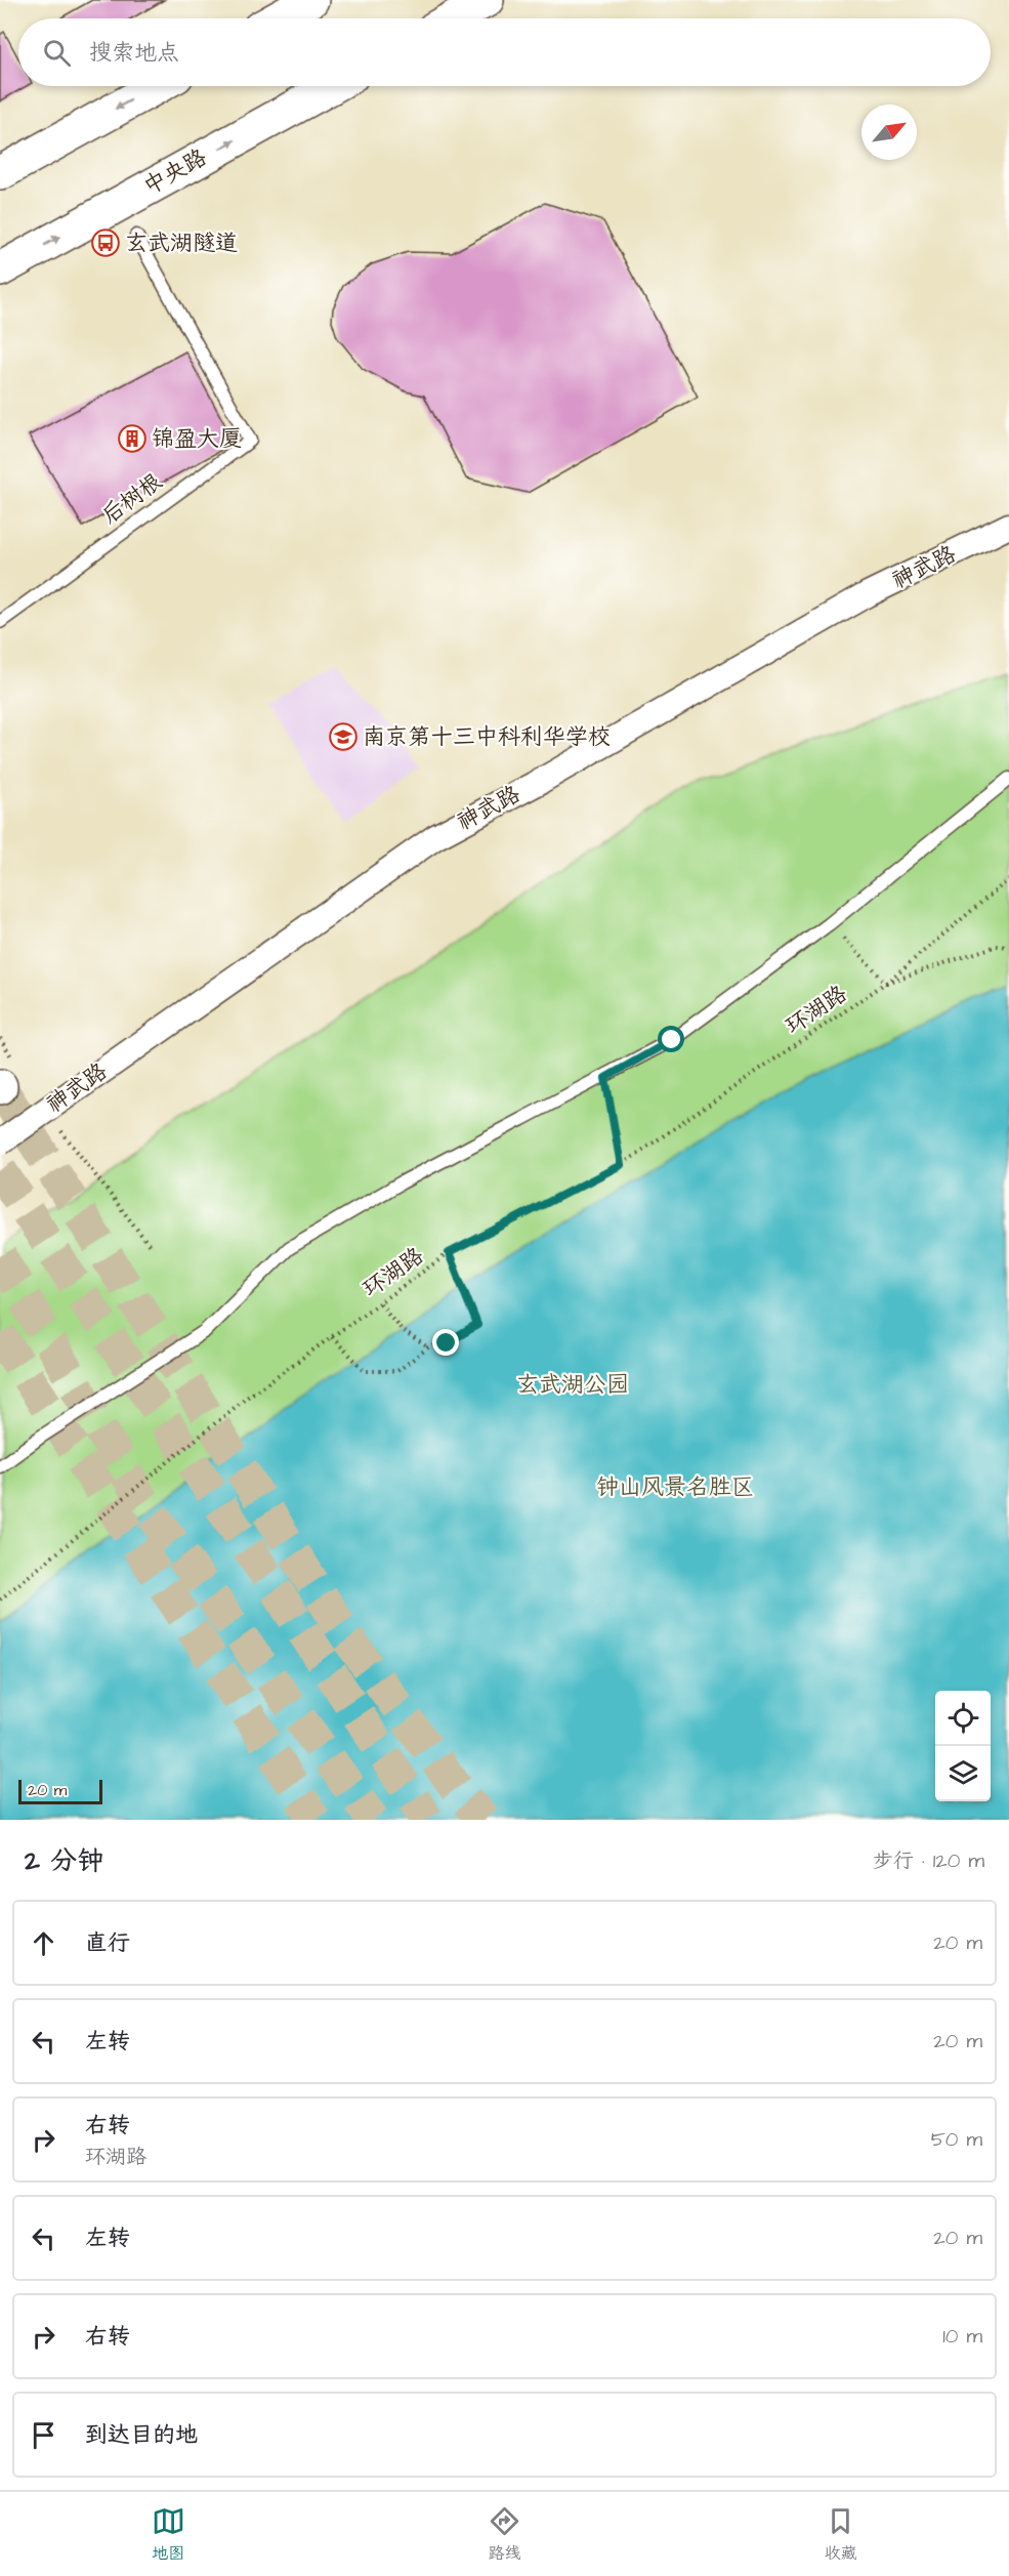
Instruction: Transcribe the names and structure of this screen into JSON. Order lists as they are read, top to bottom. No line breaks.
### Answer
{"streets":{"main road":["中央路"],"street":["神武路"],"lane":["后树根"],"path":["环湖路"]},"parks":["玄武湖公园","钟山风景名胜区"],"places":{"bus stop":["玄武湖隧道"],"building":["锦盈大厦"],"school or university":["南京第十三中科利华学校"]},"scale_bar":"20 m","north":"top right","page":{"search":"搜索地点","scale":"20 m","heading":["2 分钟","步行 · 120 m"],"list":[["直行","20 m"],["左转","20 m"],["右转","环湖路","50 m"],["左转","20 m"],["右转","10 m"],"到达目的地"],"nav":["地图","路线","收藏"]}}
